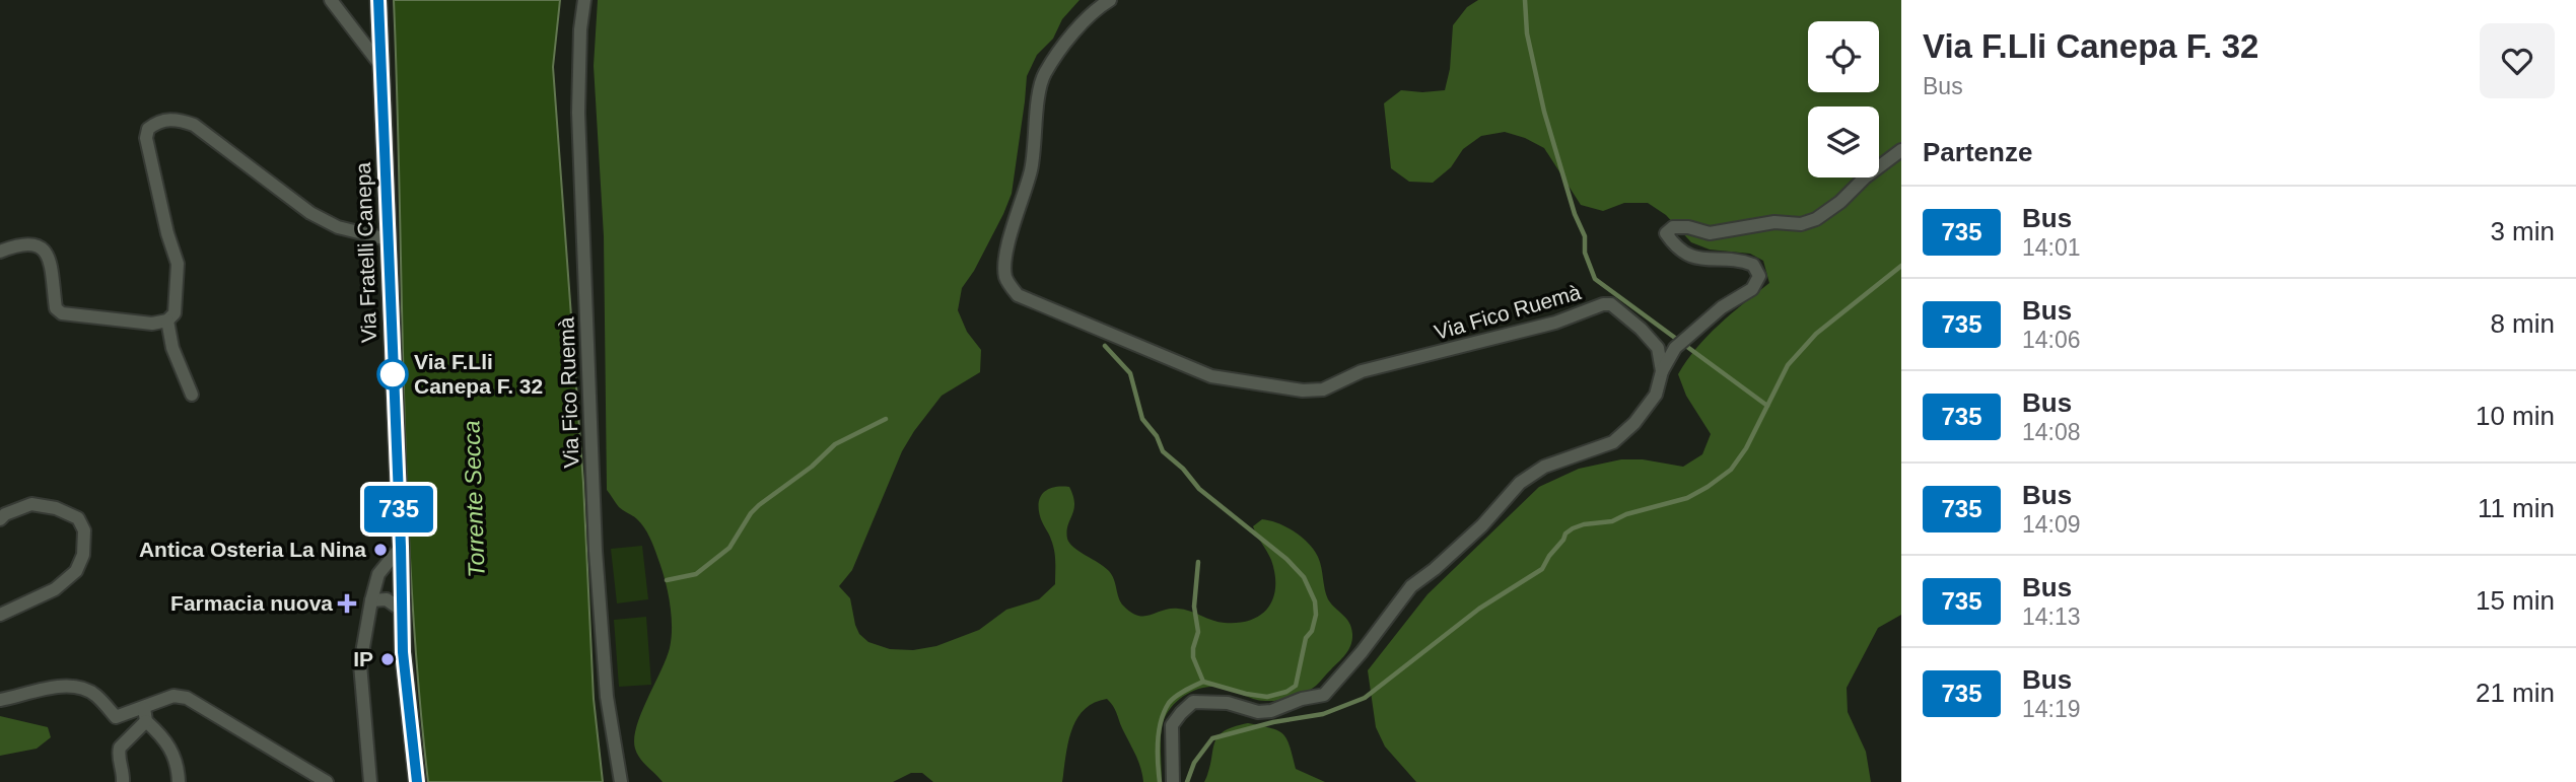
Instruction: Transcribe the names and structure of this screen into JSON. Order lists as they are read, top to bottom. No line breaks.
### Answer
{"streets":{"main road":["Via Fratelli Canepa"],"street":["Via Fico Ruemà"]},"water":["Torrente Secca"],"places":{"other":["Via F.Lli Canepa F. 32","Antica Osteria La Nina","IP"],"health":["Farmacia nuova"]},"lines":["bus line 735"],"page":{"on_map":"735","heading":[["Via F.Lli Canepa F. 32","Bus"],"Partenze"],"list":[{"mark":"735","name":"Bus","note":"14:01","value":"3 min"},{"mark":"735","name":"Bus","note":"14:06","value":"8 min"},{"mark":"735","name":"Bus","note":"14:08","value":"10 min"},{"mark":"735","name":"Bus","note":"14:09","value":"11 min"},{"mark":"735","name":"Bus","note":"14:13","value":"15 min"},{"mark":"735","name":"Bus","note":"14:19","value":"21 min"}]}}
